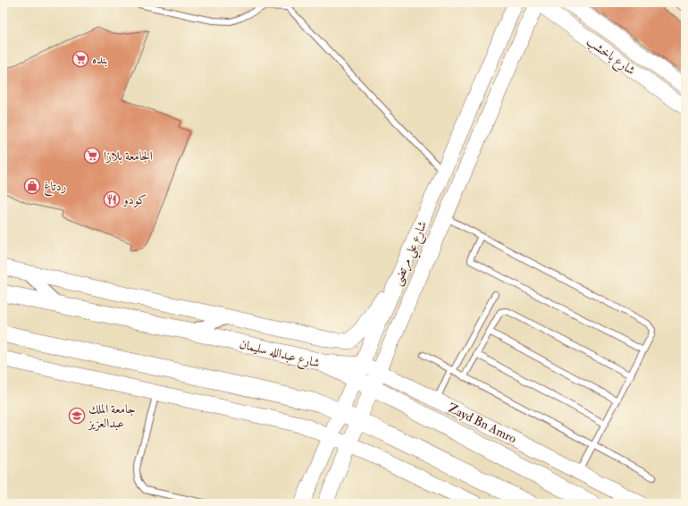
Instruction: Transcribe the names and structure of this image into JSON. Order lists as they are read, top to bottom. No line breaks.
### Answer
{"streets":{"main road":["شارع باخشب","شارع علي مرتضى","شارع عبدالله سليمان","Zayd Bn Amro"]},"crossings":[["شارع باخشب","شارع علي مرتضى"],["شارع علي مرتضى","شارع عبدالله سليمان"],["شارع علي مرتضى","Zayd Bn Amro"],["شارع عبدالله سليمان","Zayd Bn Amro"]],"places":{"supermarket":["بنده","الجامعة بلازا"],"shop":["ردتاغ"],"restaurant":["كودو"],"school or university":["جامعة الملك عبدالعزيز"]}}
